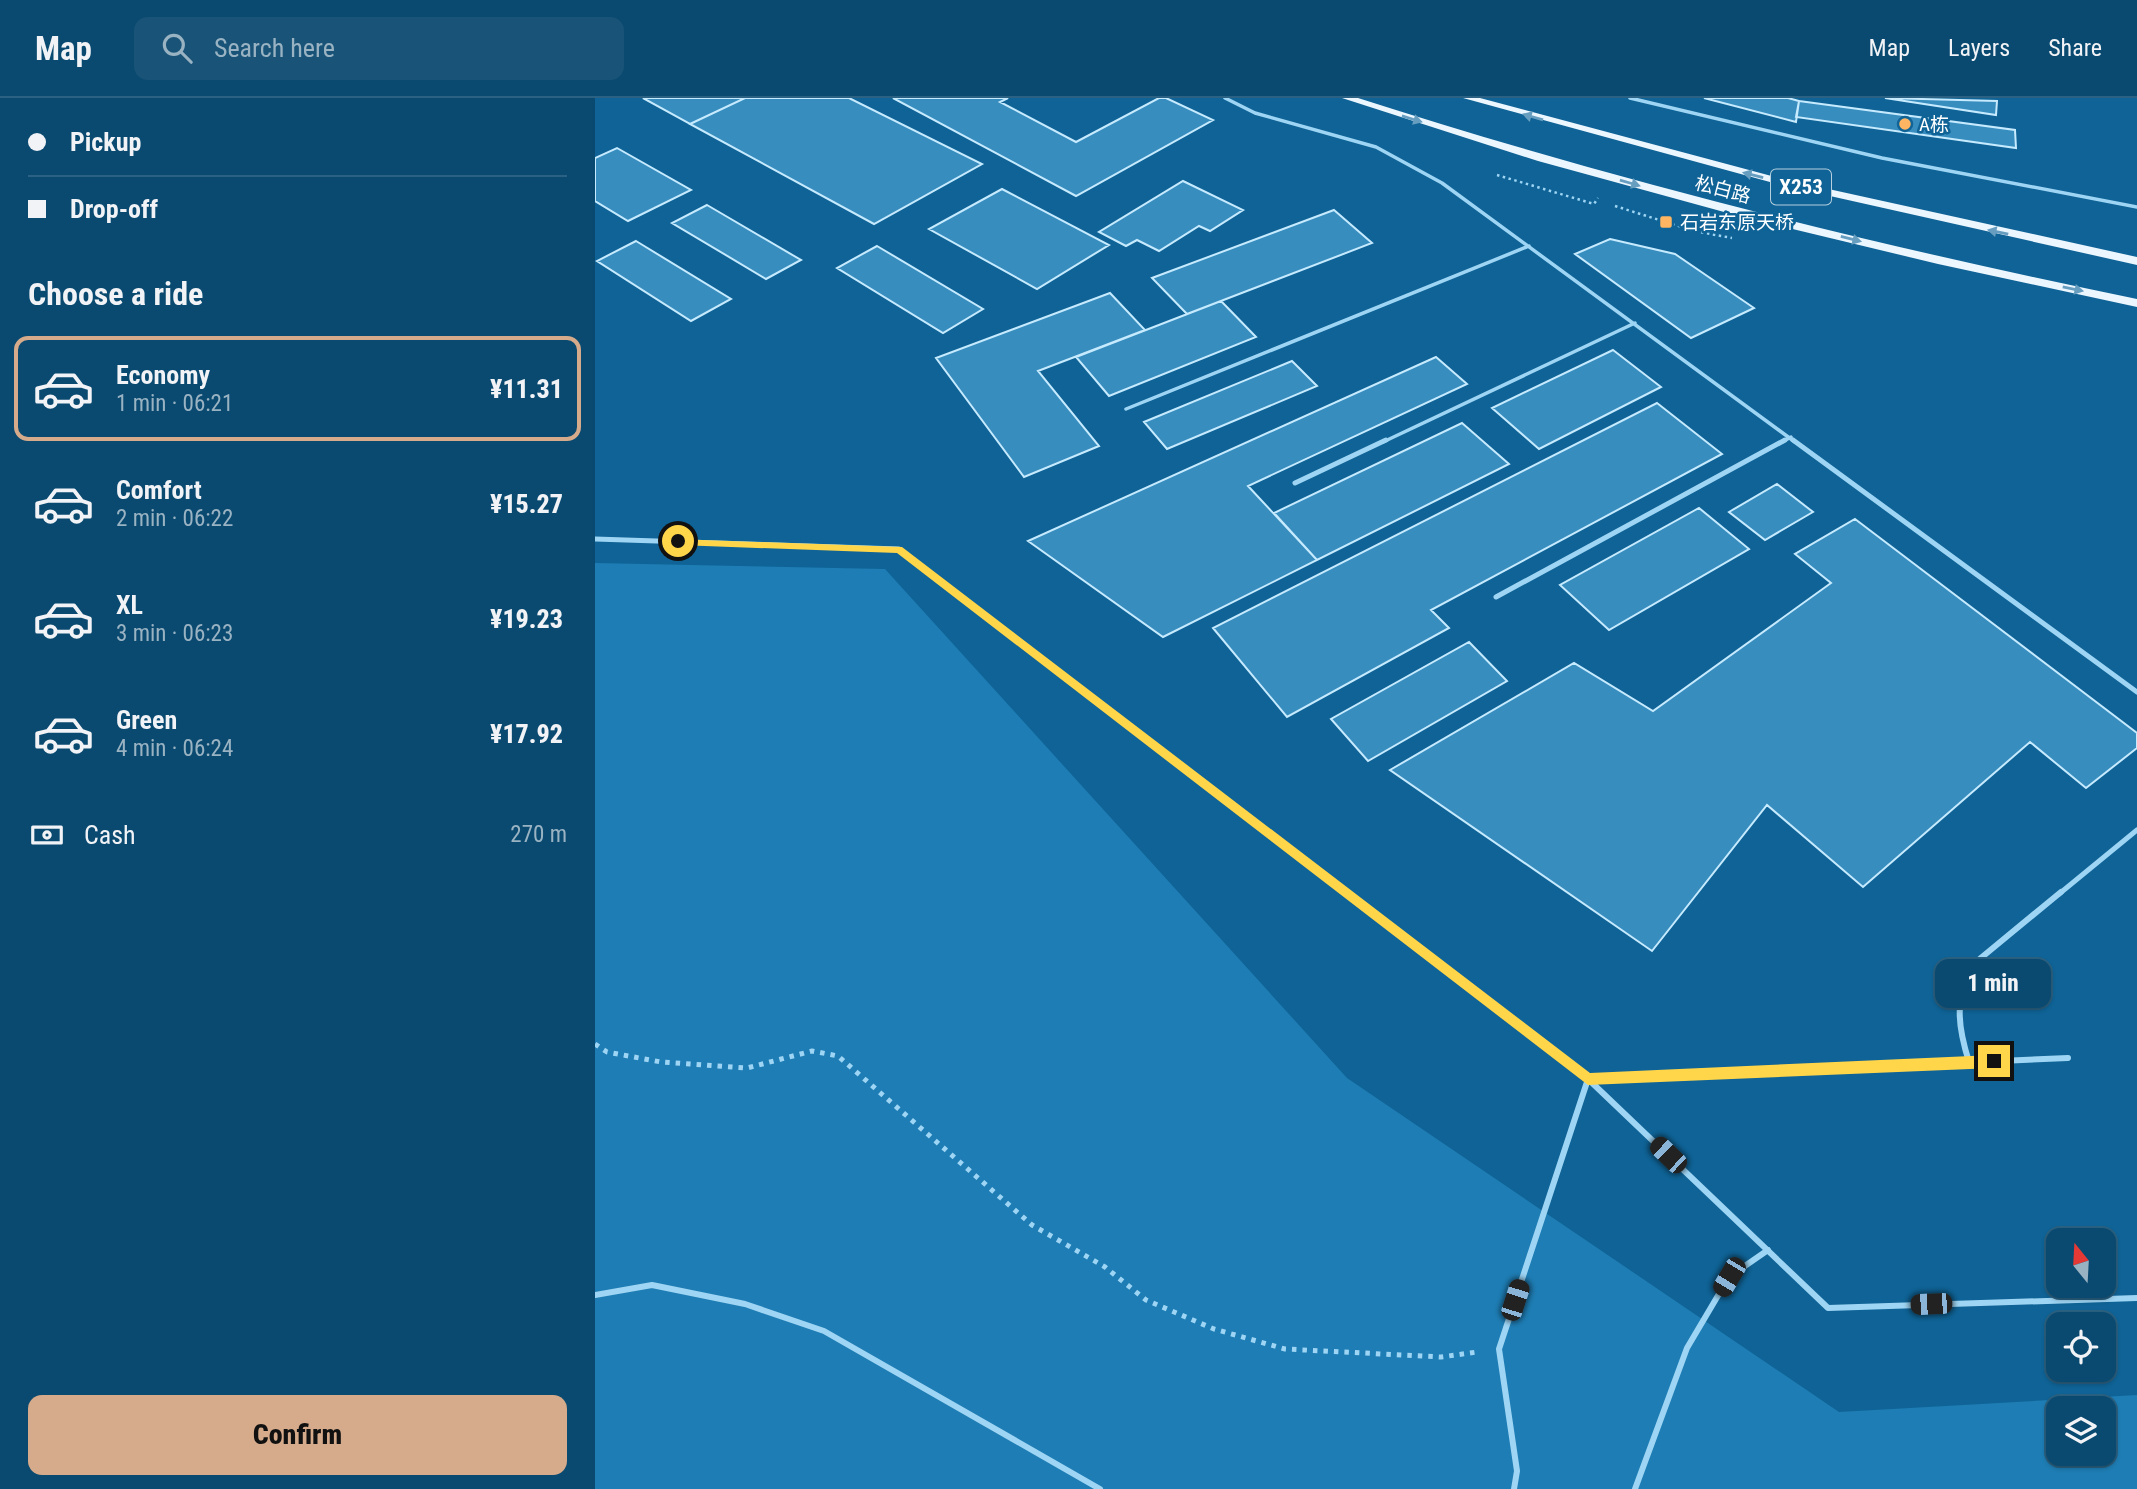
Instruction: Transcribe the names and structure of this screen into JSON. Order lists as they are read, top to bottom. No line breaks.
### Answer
{"streets":{"main road":["X253","松白路"]},"places":{"other":["A栋"],"transit":["石岩东原天桥"]},"north":"top","page":{"header":"Map","search":"Search here","nav":["Map","Layers","Share"],"banner":["Pickup","Drop-off"],"heading":"Choose a ride","list":[{"name":"Economy","note":"1 min · 06:21","value":"¥11.31"},{"name":"Comfort","note":"2 min · 06:22","value":"¥15.27"},{"name":"XL","note":"3 min · 06:23","value":"¥19.23"},{"name":"Green","note":"4 min · 06:24","value":"¥17.92"}],"pay":["Cash","270 m"],"bubble":"1 min","buttons":"Confirm"}}
